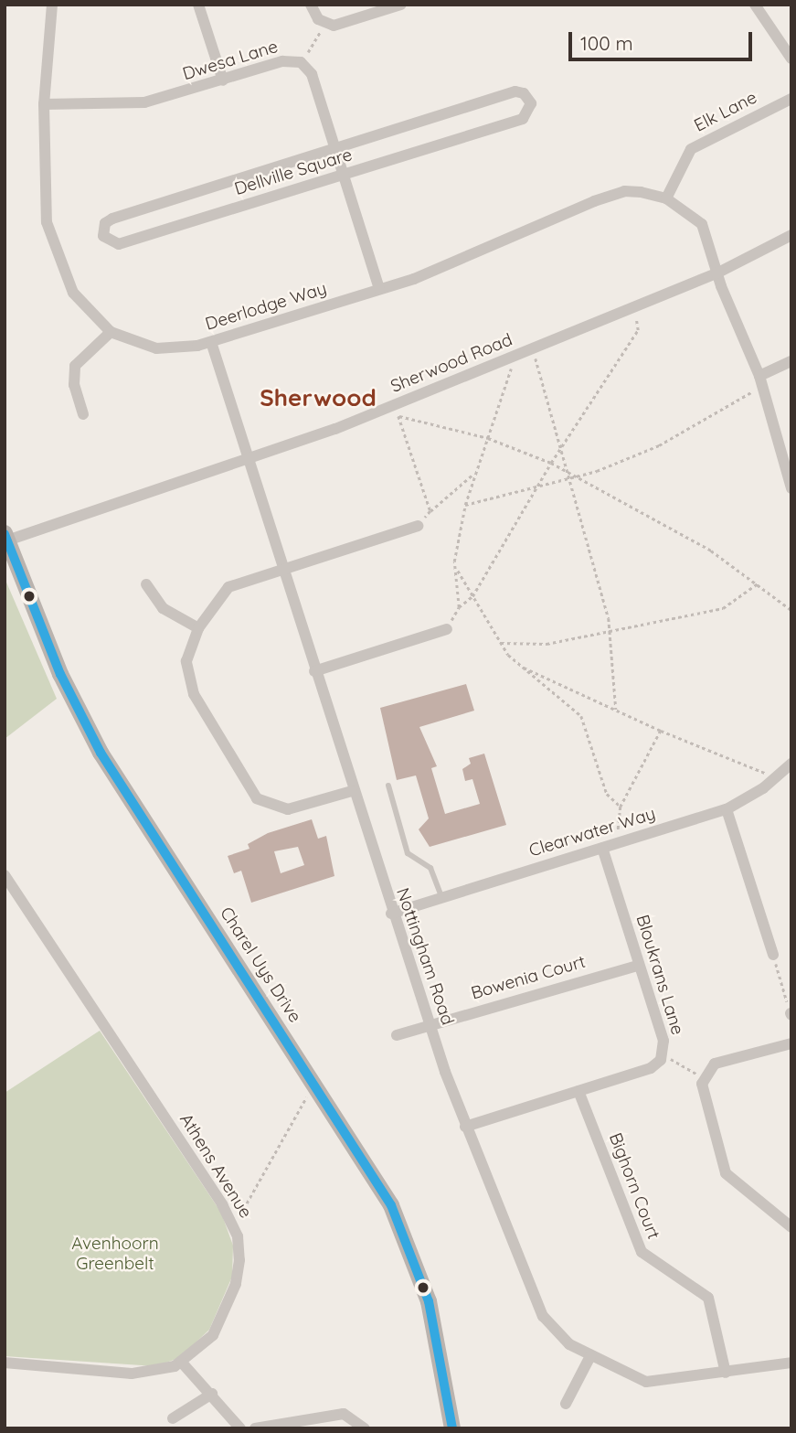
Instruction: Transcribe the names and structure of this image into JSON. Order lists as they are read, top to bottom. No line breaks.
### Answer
{"streets":{"main road":["Charel Uys Drive"],"street":["Dwesa Lane","Elk Lane","Dellville Square","Deerlodge Way","Sherwood Road","Clearwater Way","Nottingham Road","Bloukrans Lane","Bowenia Court","Athens Avenue","Bighorn Court"]},"crossings":[["Dwesa Lane","Dellville Square"],["Dwesa Lane","Deerlodge Way"],["Elk Lane","Deerlodge Way"],["Deerlodge Way","Sherwood Road"],["Deerlodge Way","Nottingham Road"],["Sherwood Road","Nottingham Road"],["Sherwood Road","Charel Uys Drive"],["Clearwater Way","Nottingham Road"],["Clearwater Way","Bloukrans Lane"],["Nottingham Road","Bloukrans Lane"],["Nottingham Road","Bowenia Court"],["Nottingham Road","Bighorn Court"],["Bloukrans Lane","Bowenia Court"],["Bloukrans Lane","Bighorn Court"]],"districts":["Sherwood"],"parks":["Avenhoorn Greenbelt"],"scale_bar":"100 m"}
